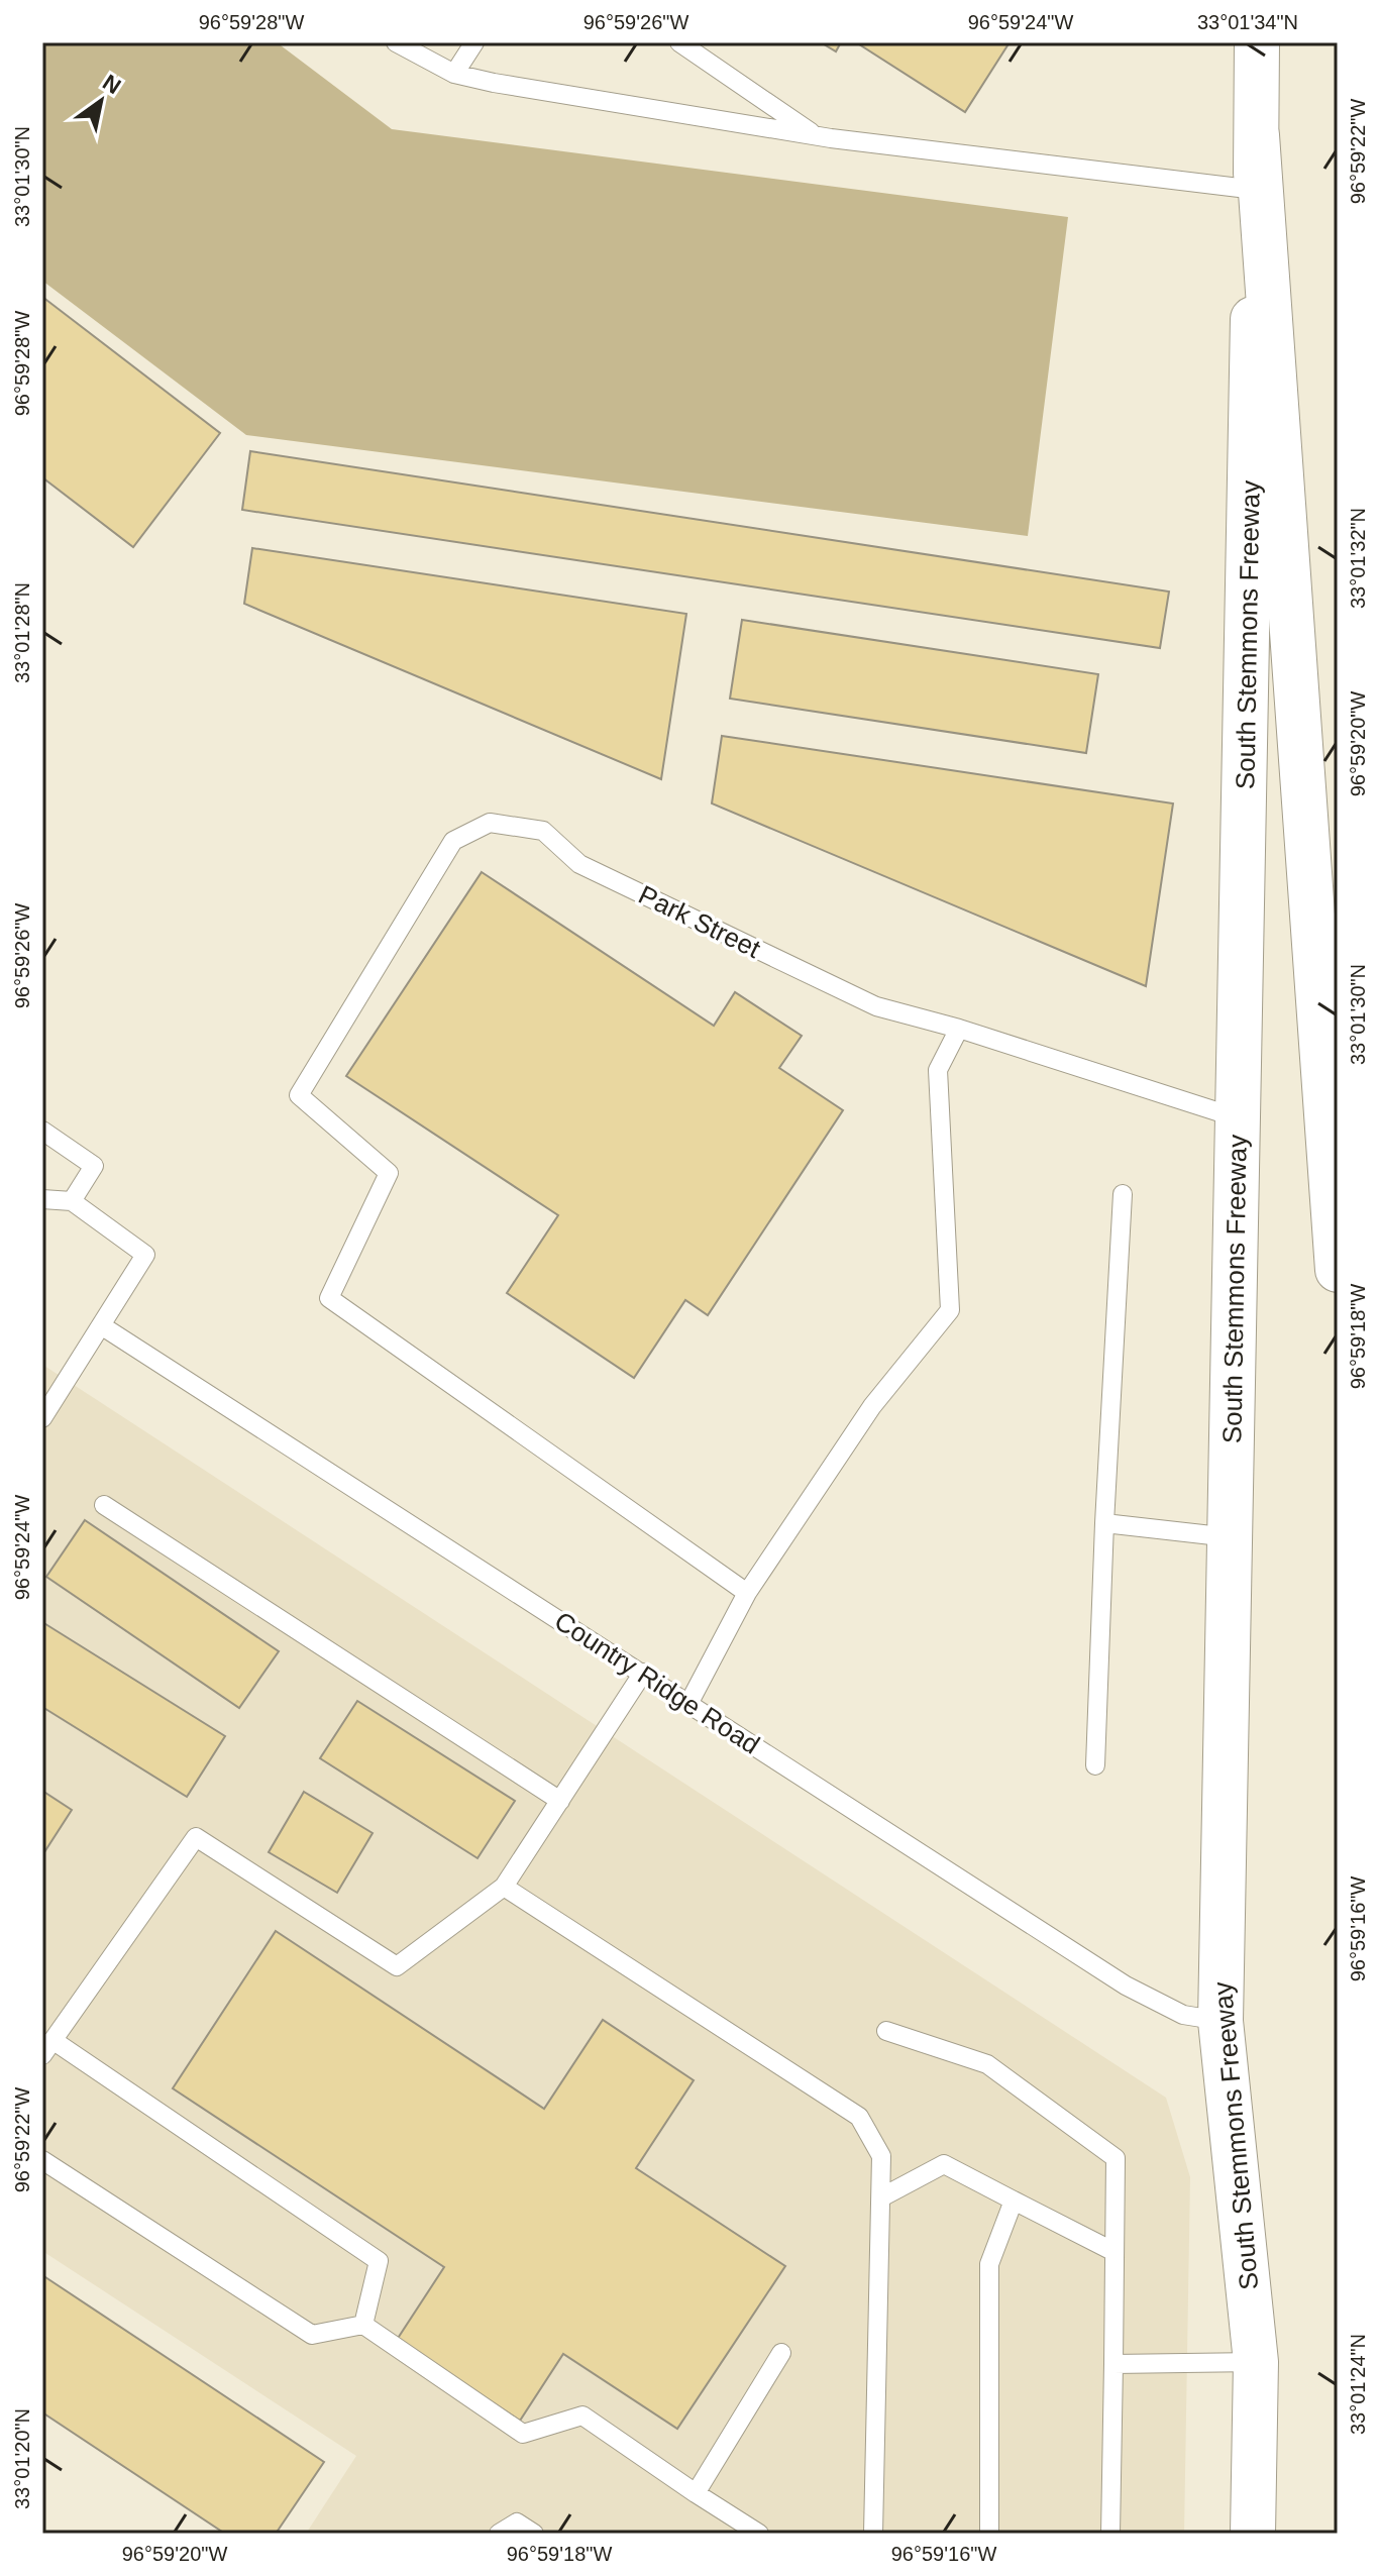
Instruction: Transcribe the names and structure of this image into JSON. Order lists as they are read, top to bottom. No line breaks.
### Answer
{"streets":{"main road":["South Stemmons Freeway"],"lane":["Park Street","Country Ridge Road"]},"crossings":[["South Stemmons Freeway","Park Street"],["South Stemmons Freeway","Country Ridge Road"]],"north":"top right","coordinates":["96°59'28\"W","96°59'26\"W","96°59'24\"W","33°01'34\"N","96°59'22\"W","33°01'30\"N","33°01'32\"N","33°01'28\"N","96°59'20\"W","96°59'18\"W","96°59'16\"W","33°01'24\"N","33°01'20\"N"]}
